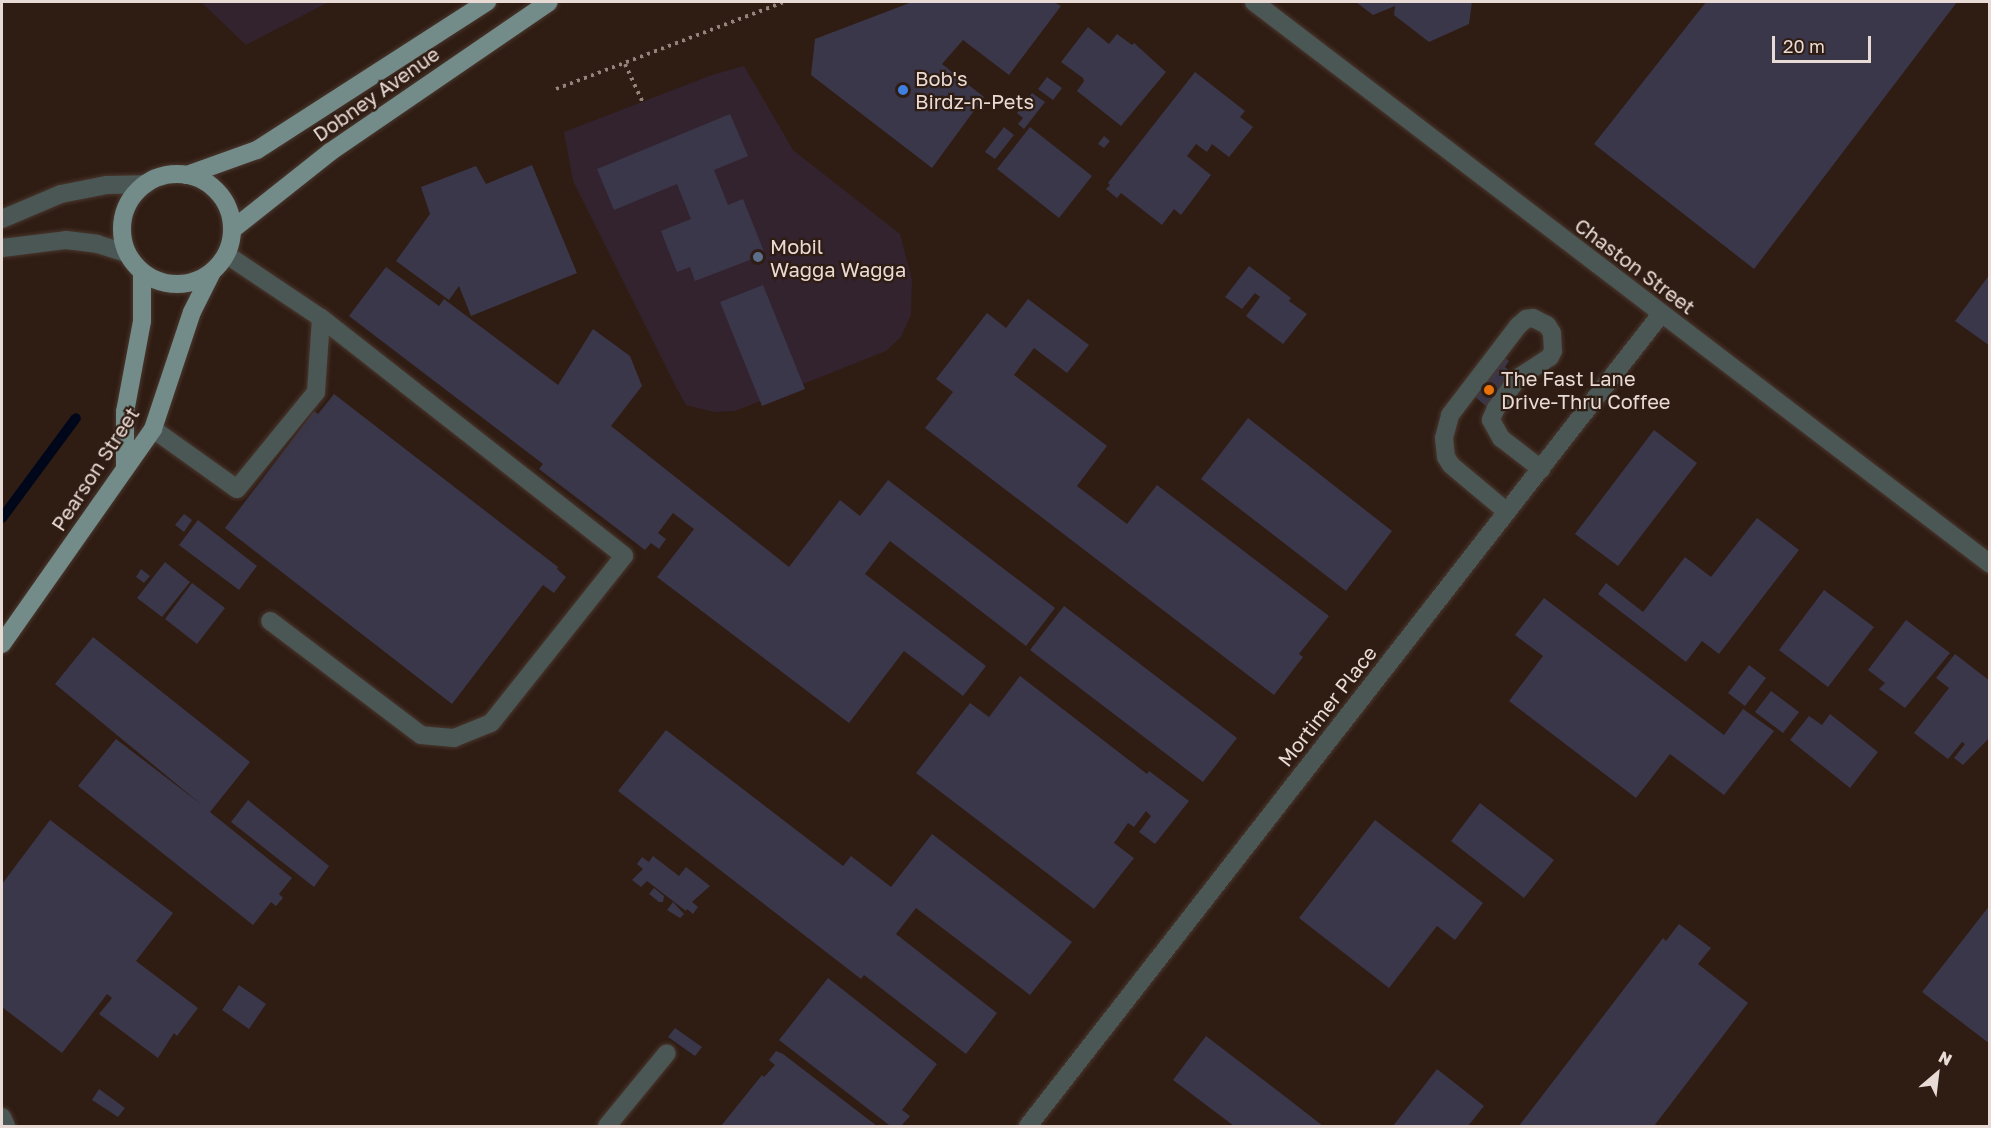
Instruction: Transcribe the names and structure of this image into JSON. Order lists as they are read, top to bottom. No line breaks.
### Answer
{"streets":{"main road":["Dobney Avenue","Pearson Street"],"street":["Chaston Street","Mortimer Place"]},"crossings":[["Dobney Avenue","Pearson Street"],["Chaston Street","Mortimer Place"]],"places":["Bob's Birdz-n-Pets","Mobil Wagga Wagga","The Fast Lane Drive-Thru Coffee"],"scale_bar":"20 m","north":"top right"}
